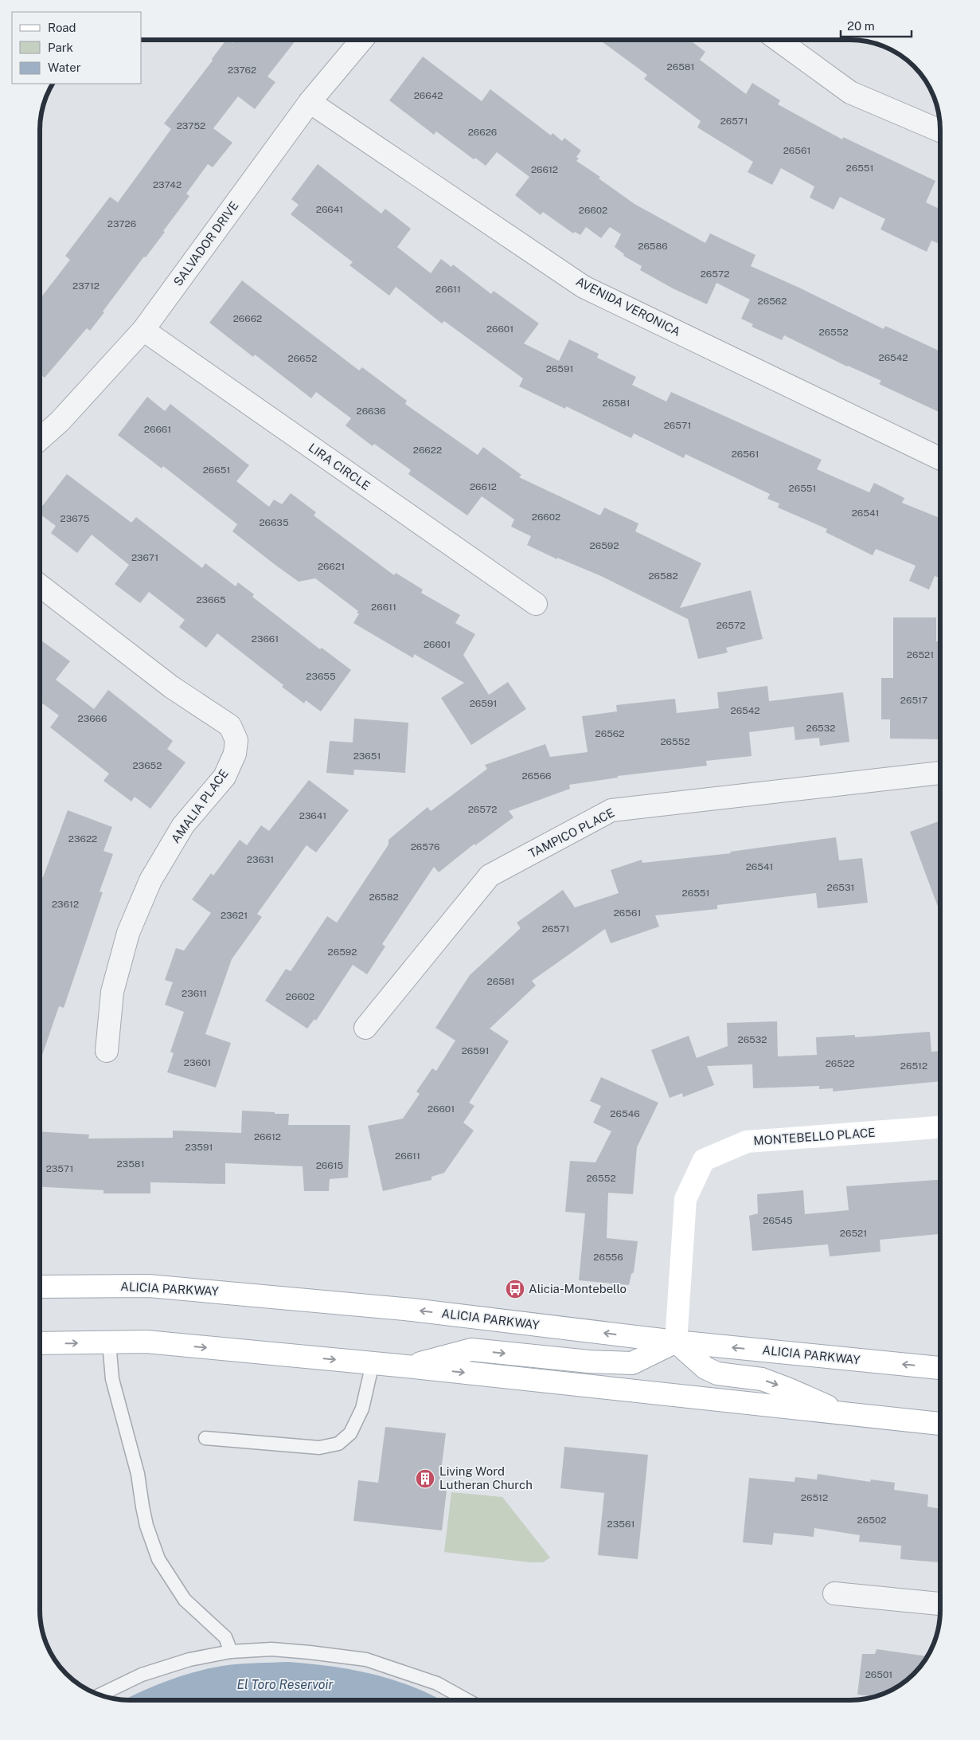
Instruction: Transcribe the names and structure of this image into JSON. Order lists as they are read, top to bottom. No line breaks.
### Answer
{"streets":{"main road":["MONTEBELLO PLACE","ALICIA PARKWAY"],"street":["SALVADOR DRIVE","AVENIDA VERONICA","LIRA CIRCLE","AMALIA PLACE","TAMPICO PLACE"]},"crossings":[["SALVADOR DRIVE","AVENIDA VERONICA"],["SALVADOR DRIVE","LIRA CIRCLE"],["MONTEBELLO PLACE","ALICIA PARKWAY"]],"water":["El Toro Reservoir"],"places":{"bus stop":["Alicia-Montebello"],"building":["Living Word Lutheran Church"]},"house_numbers":["26581","23762","26642","26571","23752","26626","26561","26551","26612","23742","26641","26602","23726","26586","26572","23712","26611","26562","26662","26601","26552","26542","26652","26591","26581","26636","26571","26661","26622","26561","26651","26612","26551","26541","26602","23675","26635","26592","23671","26621","26582","23665","26611","26572","23661","26601","26521","23655","26517","26591","26542","23666","26532","26562","26552","23651","23652","26566","26572","23641","23622","26576","23631","26541","26531","26551","26582","23612","26561","23621","26571","26592","26581","23611","26602","26532","26591","23601","26522","26512","26601","26546","26612","23591","26611","23581","26615","23571","26552","26545","26521","26556","26512","26502","23561","26501"],"legend":["Road","Park","Water"],"scale_bar":"20 m"}
